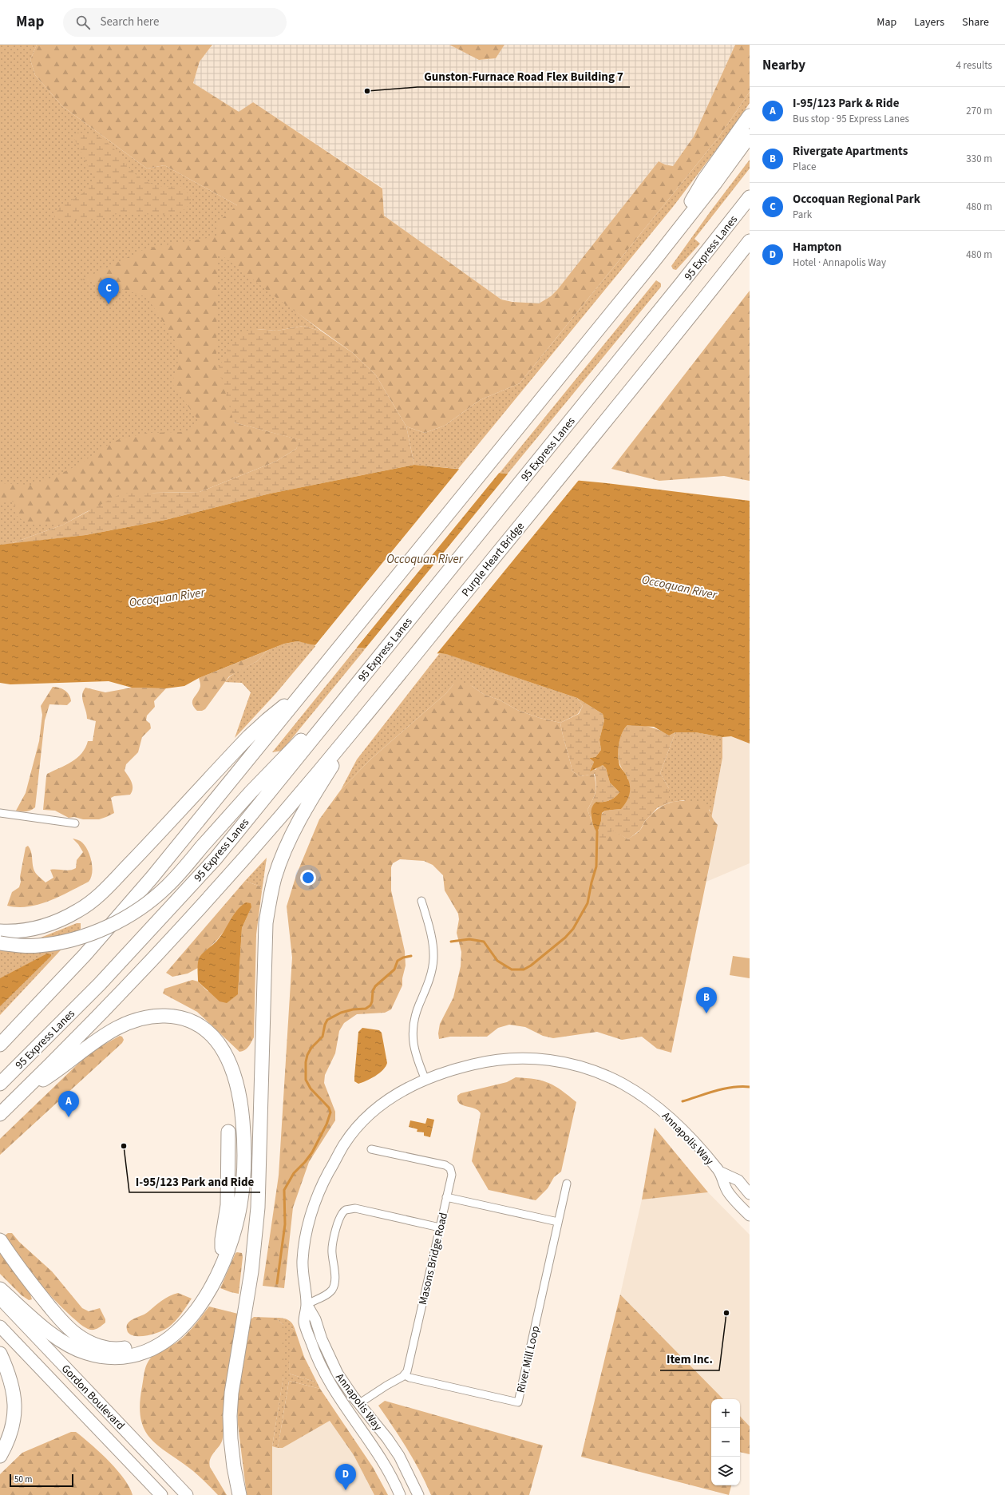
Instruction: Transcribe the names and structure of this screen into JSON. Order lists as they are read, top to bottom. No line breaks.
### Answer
{"streets":{"highway":["95 Express Lanes","Purple Heart Bridge"],"main road":["Gordon Boulevard"],"street":["Annapolis Way","Masons Bridge Road","River Mill Loop"]},"crossings":[["Masons Bridge Road","River Mill Loop"]],"water":["Occoquan River"],"places":["Gunston-Furnace Road Flex Building 7","I-95/123 Park and Ride","Item Inc."],"scale_bar":"50 m","page":{"header":"Map","search":"Search here","nav":["Map","Layers","Share"],"heading":["Nearby","4 results"],"list":[{"mark":"A","name":"I-95/123 Park & Ride","note":"Bus stop · 95 Express Lanes","value":"270 m"},{"mark":"B","name":"Rivergate Apartments","note":"Place","value":"330 m"},{"mark":"C","name":"Occoquan Regional Park","note":"Park","value":"480 m"},{"mark":"D","name":"Hampton","note":"Hotel · Annapolis Way","value":"480 m"}],"pins":["C","B","A","D"],"map_buttons":["+","−"],"scale":"50 m"}}
